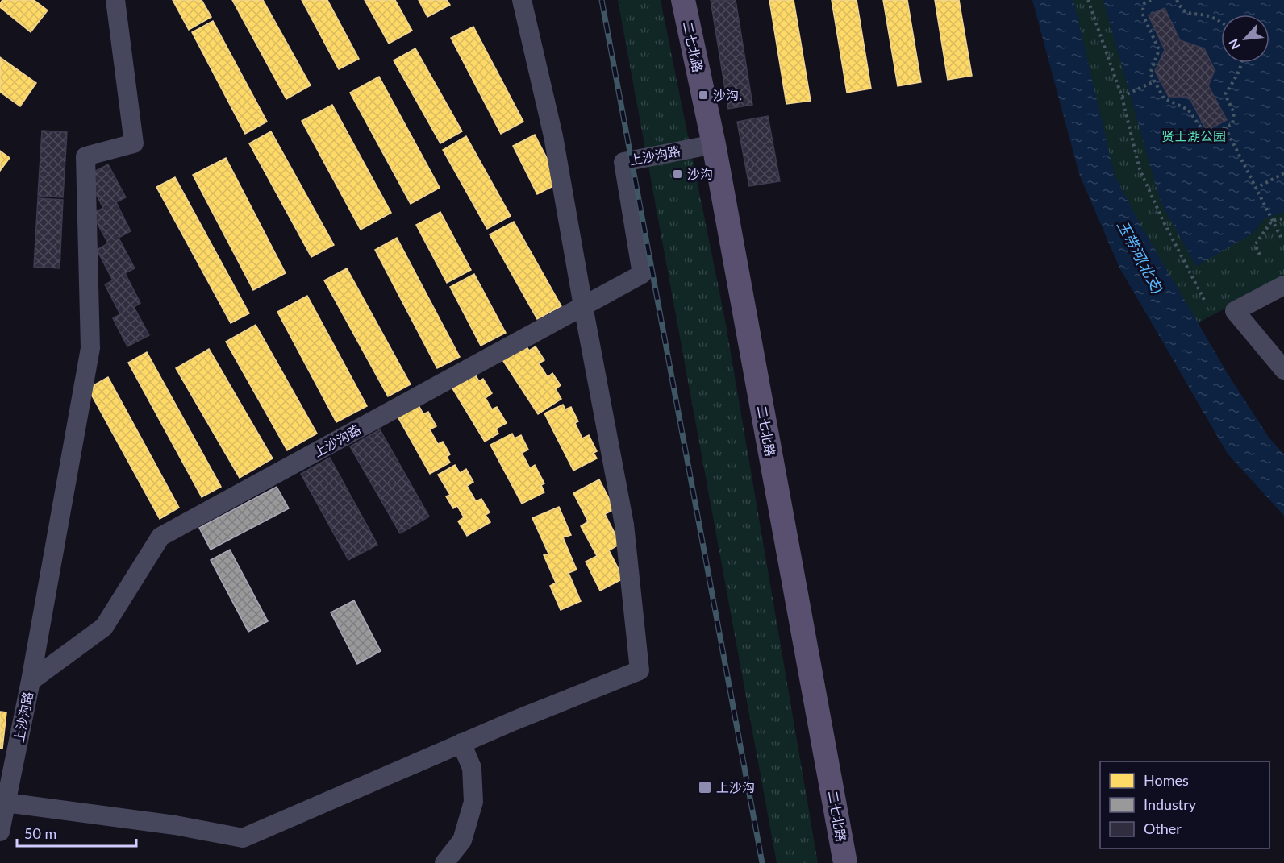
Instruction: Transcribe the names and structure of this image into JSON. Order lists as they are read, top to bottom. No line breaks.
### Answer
{"streets":{"main road":["二七北路"],"street":["上沙沟路"]},"crossings":[["二七北路","上沙沟路"]],"water":["玉带河(北支)"],"parks":["贤士湖公园"],"places":{"transit":["沙沟.","沙沟","上沙沟"]},"legend":["Homes","Industry","Other"],"scale_bar":"50 m","north":"bottom left"}
